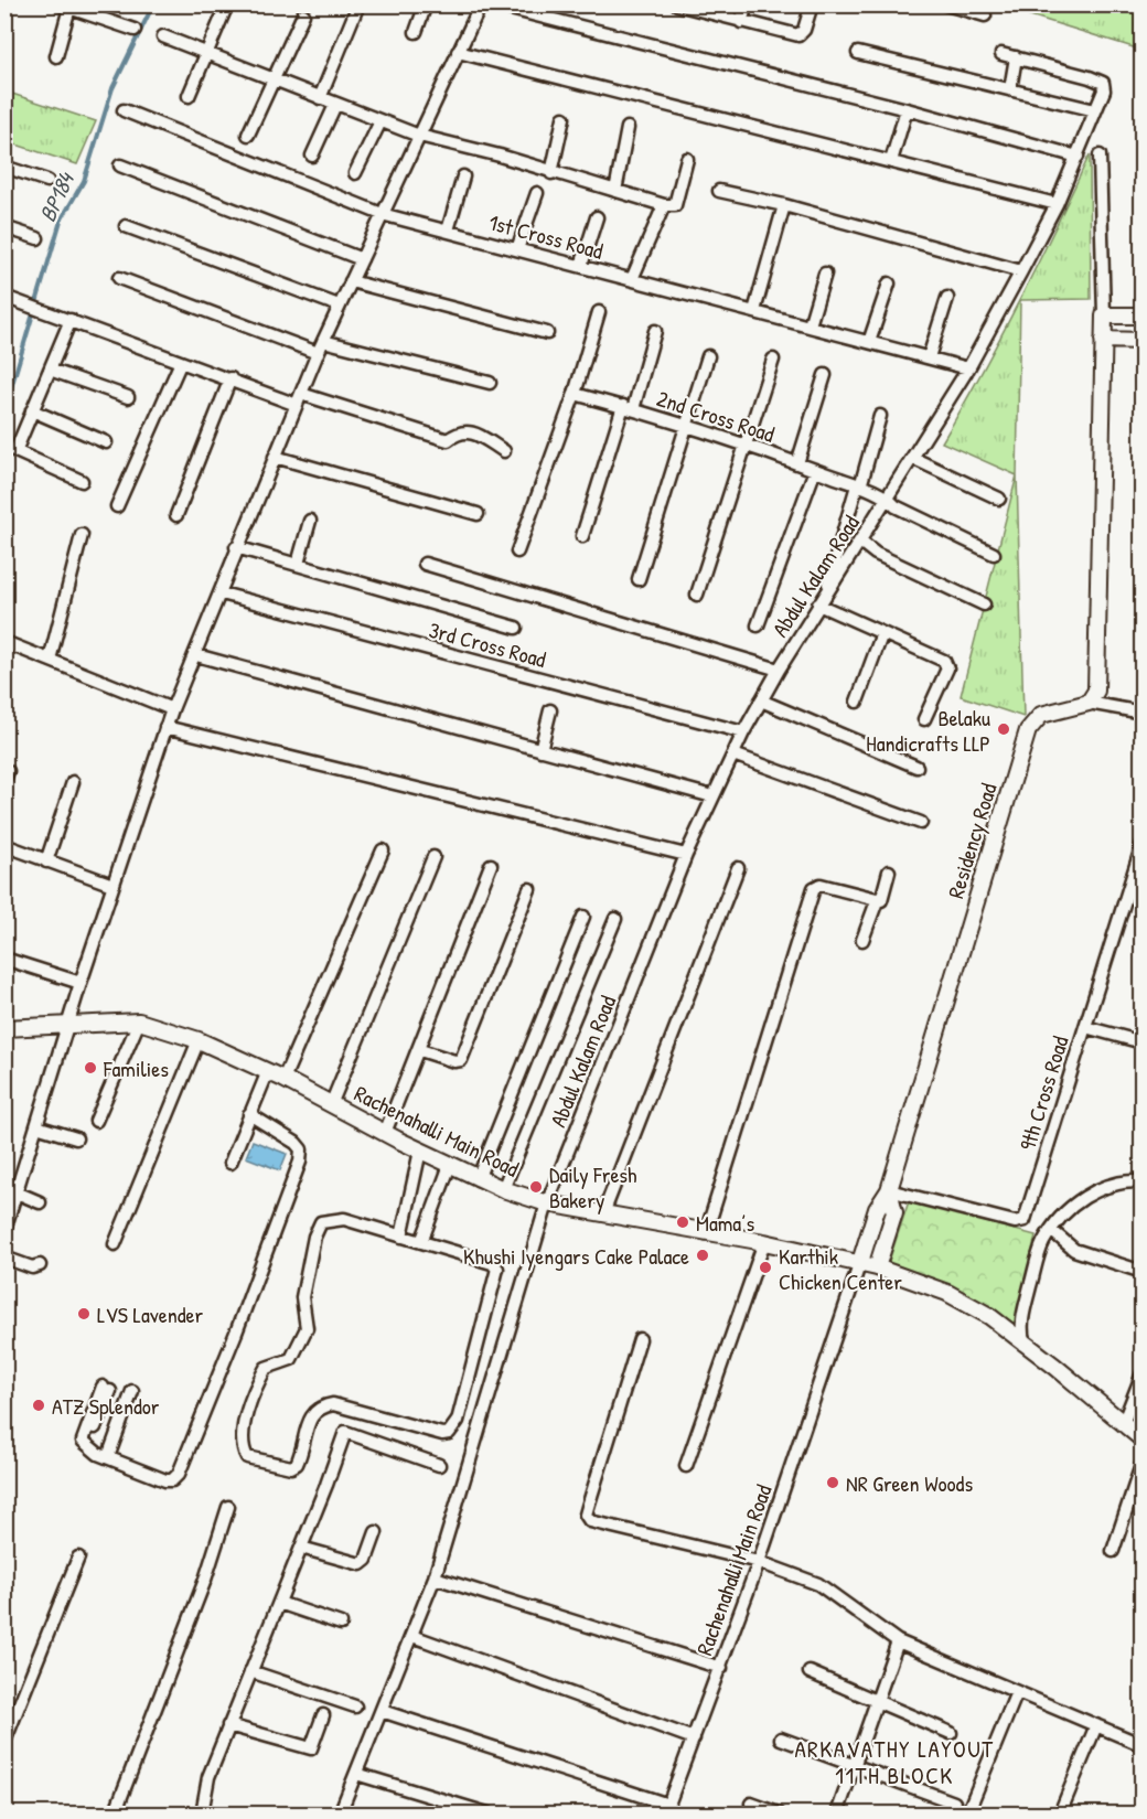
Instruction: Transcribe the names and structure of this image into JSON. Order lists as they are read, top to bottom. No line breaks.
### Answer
{"streets":{"street":["1st Cross Road","2nd Cross Road","Abdul Kalam Road","3rd Cross Road","Residency Road","9th Cross Road","Rachenahalli Main Road"]},"crossings":[["1st Cross Road","Abdul Kalam Road"],["2nd Cross Road","Abdul Kalam Road"],["Abdul Kalam Road","3rd Cross Road"],["Abdul Kalam Road","Rachenahalli Main Road"],["Residency Road","9th Cross Road"],["Residency Road","Rachenahalli Main Road"]],"districts":["ARKAVATHY LAYOUT 11TH BLOCK"],"water":["BP184"],"places":["Belaku Handicrafts LLP","Families","Daily Fresh Bakery","Mama’s","Khushi Iyengars Cake Palace","Karthik Chicken Center","LVS Lavender","ATZ Splendor","NR Green Woods"]}
